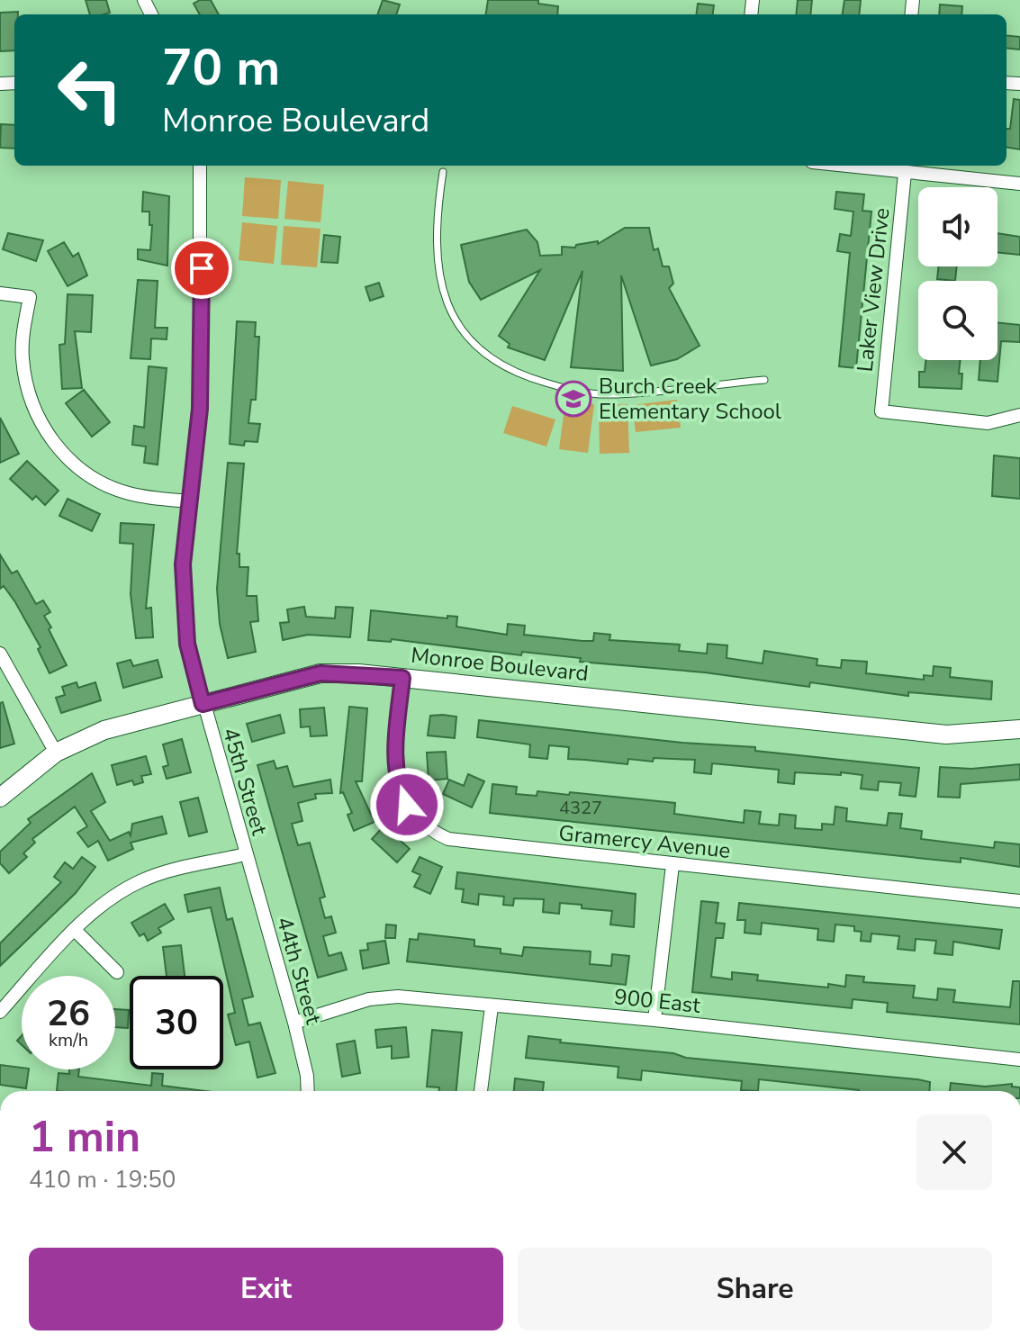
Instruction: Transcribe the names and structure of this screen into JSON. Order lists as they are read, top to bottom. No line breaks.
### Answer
{"streets":{"street":["Laker View Drive","Monroe Boulevard","45th Street","Gramercy Avenue","44th Street","900 East"]},"crossings":[["Monroe Boulevard","45th Street"],["Monroe Boulevard","Gramercy Avenue"],["45th Street","44th Street"],["44th Street","900 East"]],"places":{"school or university":["Burch Creek Elementary School"]},"house_numbers":["4327"],"page":{"turn":["70 m","Monroe Boulevard"],"speed":"26 km/h","limit":"30","heading":["1 min","410 m · 19:50"],"buttons":["Exit","Share"]}}
